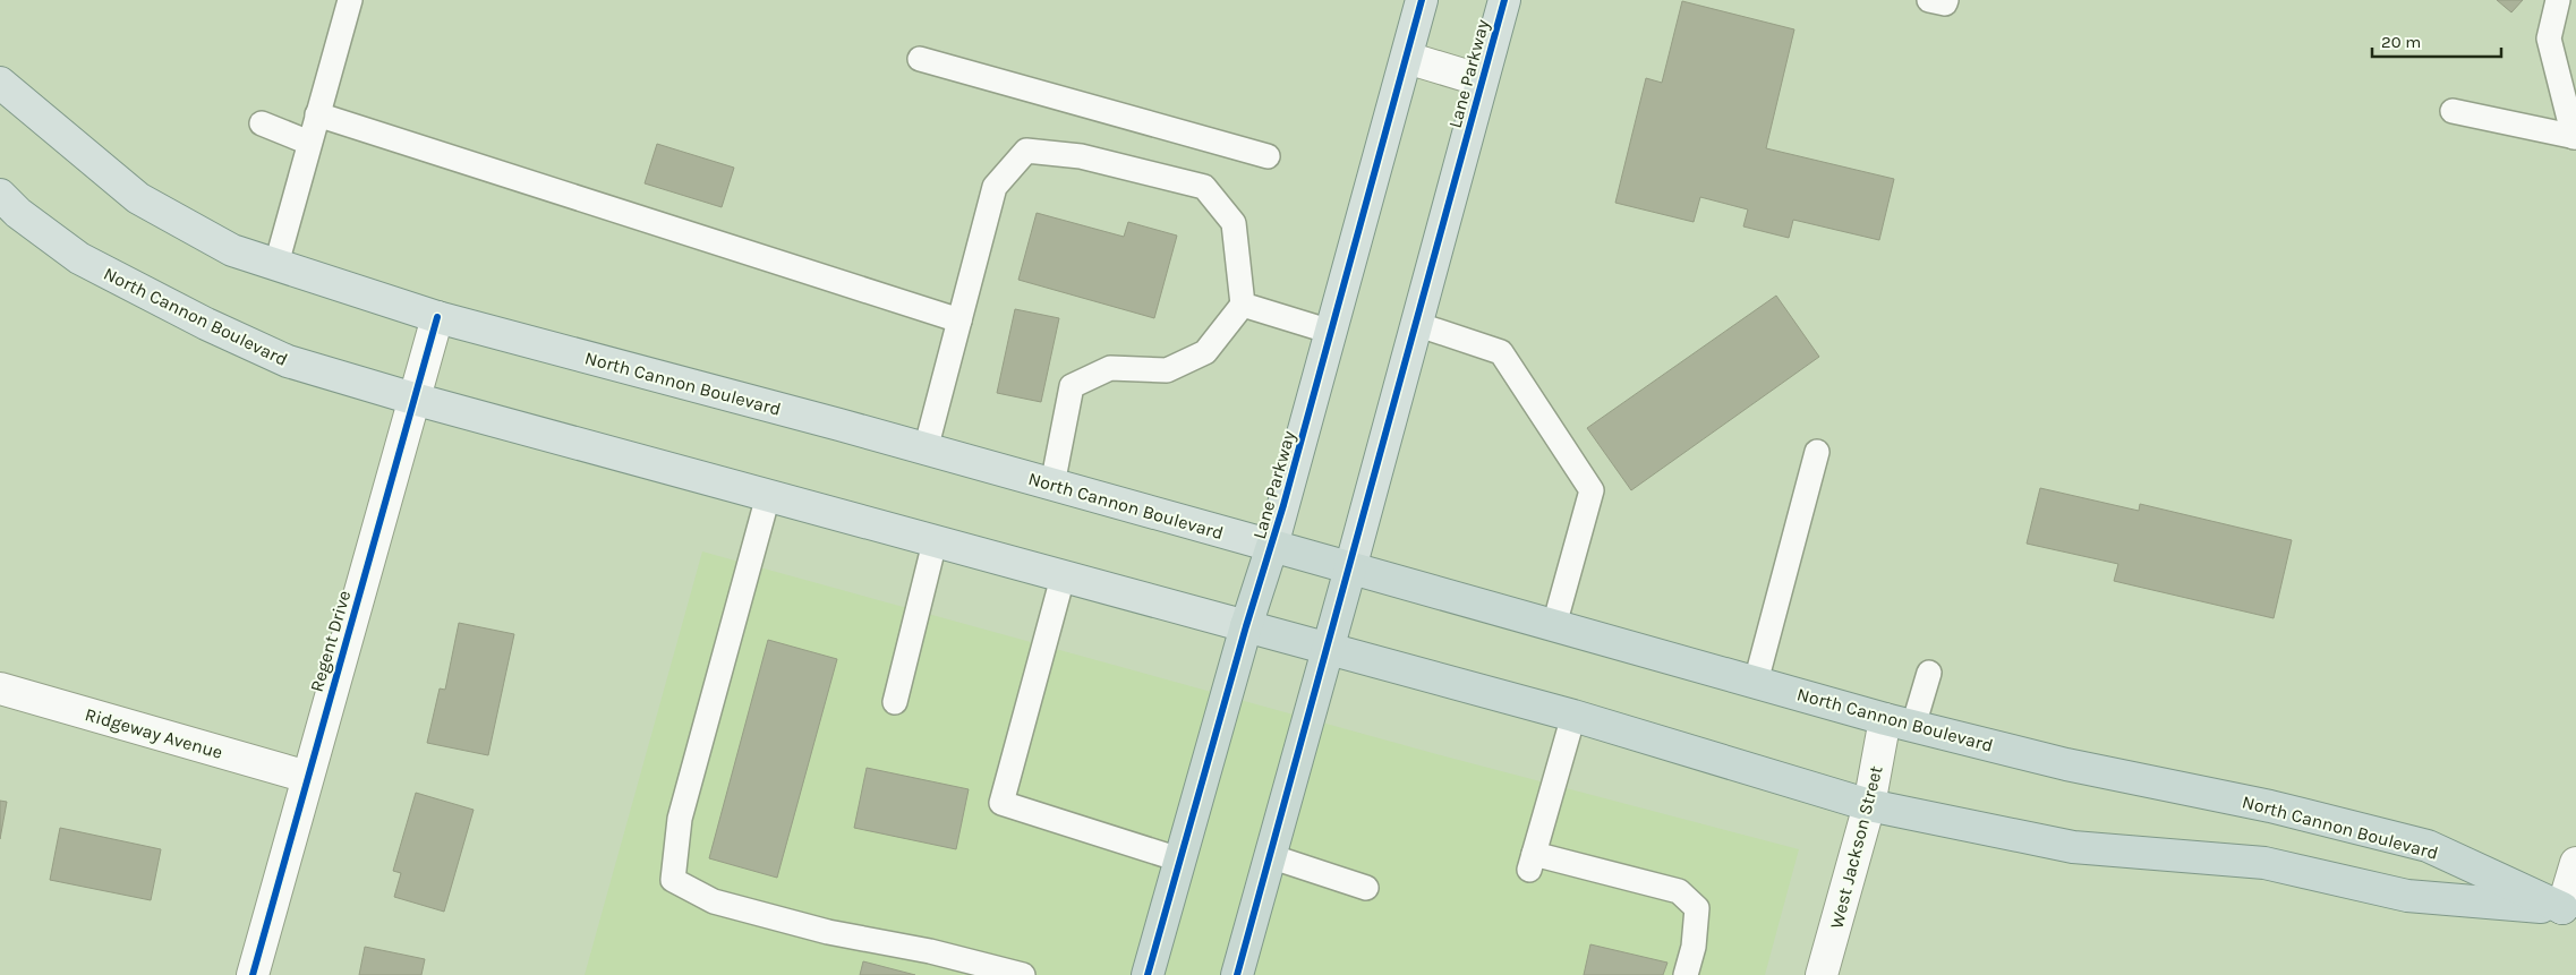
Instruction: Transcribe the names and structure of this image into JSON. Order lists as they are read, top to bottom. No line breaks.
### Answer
{"streets":{"highway":["Lane Parkway","North Cannon Boulevard"],"street":["Regent Drive","Ridgeway Avenue","West Jackson Street"]},"crossings":[["Lane Parkway","North Cannon Boulevard"],["North Cannon Boulevard","Regent Drive"],["North Cannon Boulevard","West Jackson Street"],["Regent Drive","Ridgeway Avenue"]],"scale_bar":"20 m"}
